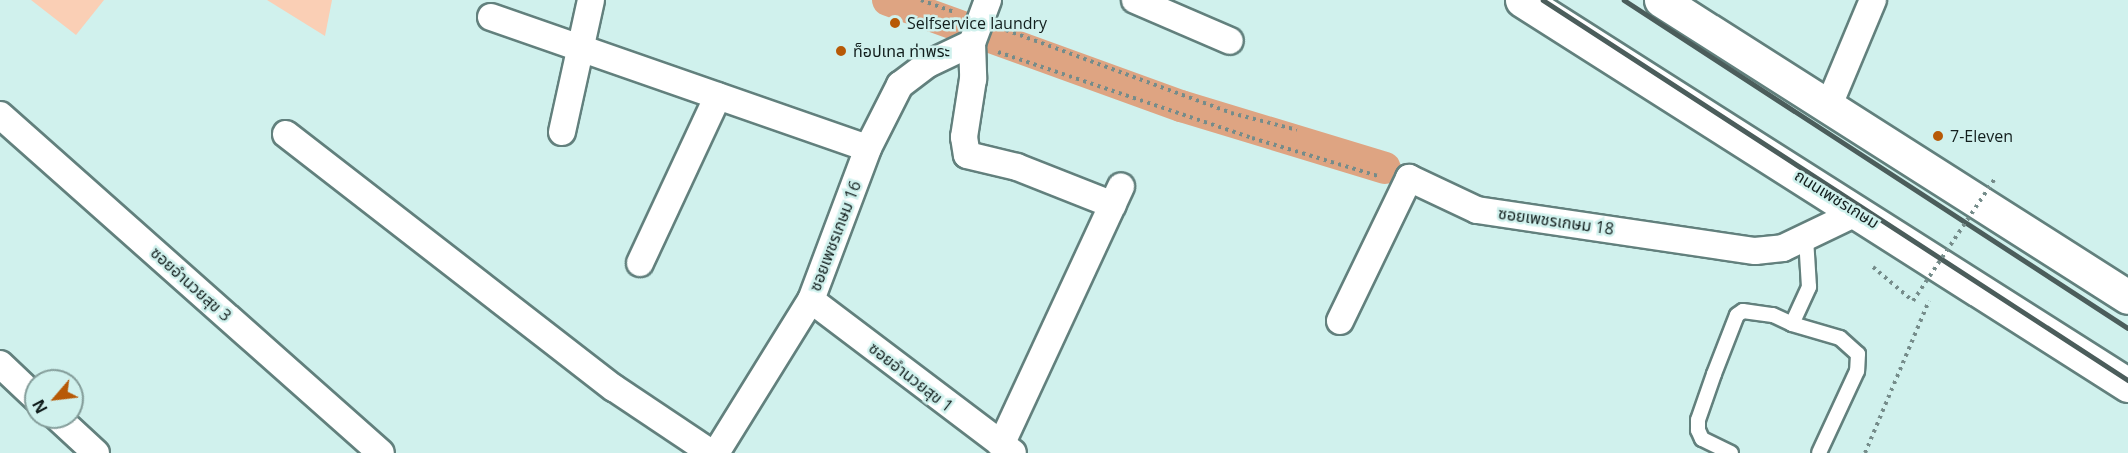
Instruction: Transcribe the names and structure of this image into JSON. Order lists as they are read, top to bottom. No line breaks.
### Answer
{"streets":{"main road":["ถนนเพชรเกษม"],"street":["ซอยเพชรเกษม 18","ซอยเพชรเกษม 16","ซอยอำนวยสุข 3","ซอยอำนวยสุข 1"]},"crossings":[["ถนนเพชรเกษม","ซอยเพชรเกษม 18"],["ซอยเพชรเกษม 16","ซอยอำนวยสุข 1"]],"places":["Selfservice laundry","ท็อปเทล ท่าพระ","7-Eleven"],"north":"bottom left"}
